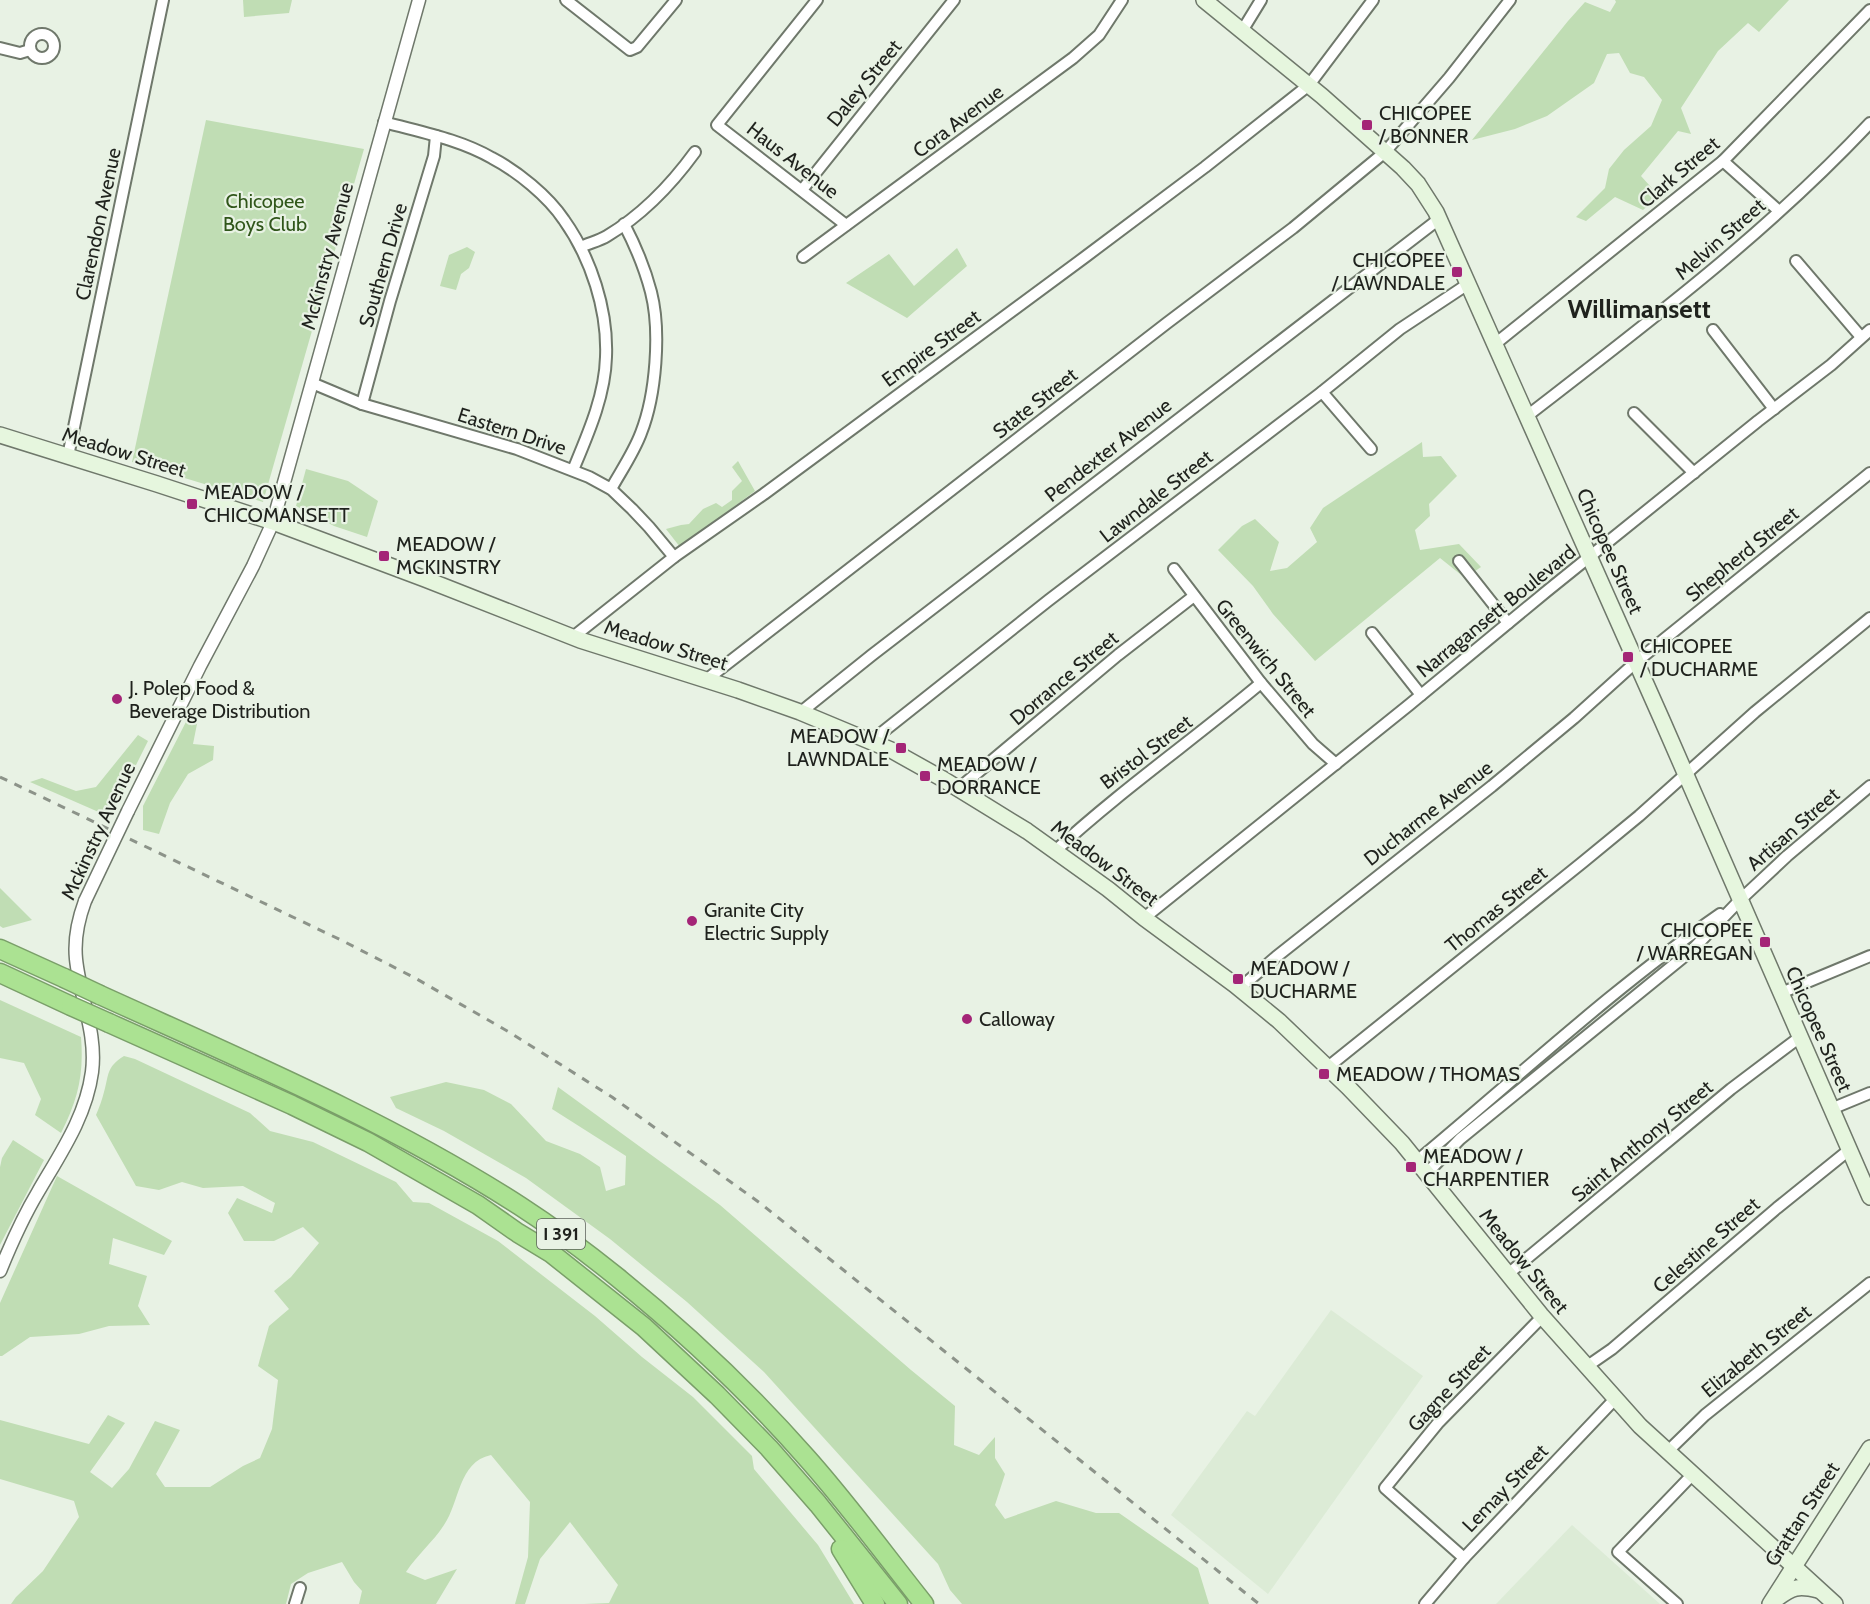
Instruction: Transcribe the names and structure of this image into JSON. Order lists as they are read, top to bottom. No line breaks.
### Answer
{"streets":{"highway":["I 391"],"main road":["Meadow Street","Chicopee Street","Grattan Street"],"street":["Daley Street","Cora Avenue","Haus Avenue","Clark Street","Clarendon Avenue","Melvin Street","McKinstry Avenue","Southern Drive","Empire Street","State Street","Eastern Drive","Pendexter Avenue","Lawndale Street","Shepherd Street","Narragansett Boulevard","Greenwich Street","Dorrance Street","Bristol Street","Ducharme Avenue","Artisan Street","Mckinstry Avenue","Thomas Street","Saint Anthony Street","Celestine Street","Elizabeth Street","Gagne Street","Lemay Street"]},"crossings":[["Daley Street","Haus Avenue"],["Cora Avenue","Haus Avenue"],["Clark Street","Chicopee Street"],["Clarendon Avenue","Meadow Street"],["Melvin Street","Chicopee Street"],["McKinstry Avenue","Eastern Drive"],["McKinstry Avenue","Meadow Street"],["McKinstry Avenue","Mckinstry Avenue"],["Southern Drive","Eastern Drive"],["Empire Street","Eastern Drive"],["Empire Street","Meadow Street"],["Empire Street","Chicopee Street"],["State Street","Meadow Street"],["State Street","Chicopee Street"],["Pendexter Avenue","Meadow Street"],["Pendexter Avenue","Chicopee Street"],["Meadow Street","Lawndale Street"],["Meadow Street","Narragansett Boulevard"],["Meadow Street","Dorrance Street"],["Meadow Street","Bristol Street"],["Meadow Street","Ducharme Avenue"],["Meadow Street","Mckinstry Avenue"],["Meadow Street","Thomas Street"],["Meadow Street","Saint Anthony Street"],["Meadow Street","Celestine Street"],["Meadow Street","Elizabeth Street"],["Meadow Street","Gagne Street"],["Meadow Street","Lemay Street"],["Meadow Street","Grattan Street"],["Lawndale Street","Chicopee Street"],["Chicopee Street","Shepherd Street"],["Chicopee Street","Narragansett Boulevard"],["Chicopee Street","Ducharme Avenue"],["Chicopee Street","Artisan Street"],["Chicopee Street","Thomas Street"],["Chicopee Street","Saint Anthony Street"],["Chicopee Street","Celestine Street"],["Shepherd Street","Ducharme Avenue"],["Narragansett Boulevard","Greenwich Street"],["Greenwich Street","Dorrance Street"],["Greenwich Street","Bristol Street"],["Gagne Street","Lemay Street"]],"districts":["Willimansett"],"parks":["Chicopee Boys Club"],"places":{"transit":["CHICOPEE / BONNER","CHICOPEE / LAWNDALE","MEADOW / CHICOMANSETT","MEADOW / MCKINSTRY","CHICOPEE / DUCHARME","MEADOW / LAWNDALE","MEADOW / DORRANCE","CHICOPEE / WARREGAN","MEADOW / DUCHARME","MEADOW / THOMAS","MEADOW / CHARPENTIER"],"other":["J. Polep Food & Beverage Distribution","Granite City Electric Supply","Calloway"]}}
